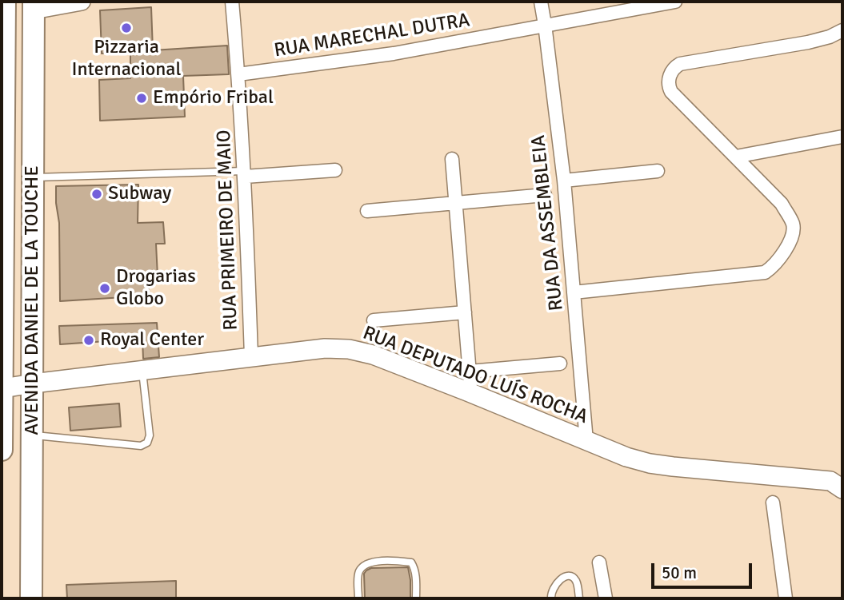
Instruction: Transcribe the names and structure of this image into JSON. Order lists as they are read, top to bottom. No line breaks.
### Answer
{"streets":{"main road":["AVENIDA DANIEL DE LA TOUCHE","RUA DEPUTADO LUÍS ROCHA"],"street":["RUA MARECHAL DUTRA","RUA DA ASSEMBLEIA","RUA PRIMEIRO DE MAIO"]},"crossings":[["RUA MARECHAL DUTRA","RUA DA ASSEMBLEIA"],["RUA MARECHAL DUTRA","RUA PRIMEIRO DE MAIO"],["RUA DA ASSEMBLEIA","RUA DEPUTADO LUÍS ROCHA"],["RUA PRIMEIRO DE MAIO","RUA DEPUTADO LUÍS ROCHA"],["AVENIDA DANIEL DE LA TOUCHE","RUA DEPUTADO LUÍS ROCHA"]],"places":["Pizzaria Internacional","Empório Fribal","Subway","Drogarias Globo","Royal Center"],"scale_bar":"50 m"}
